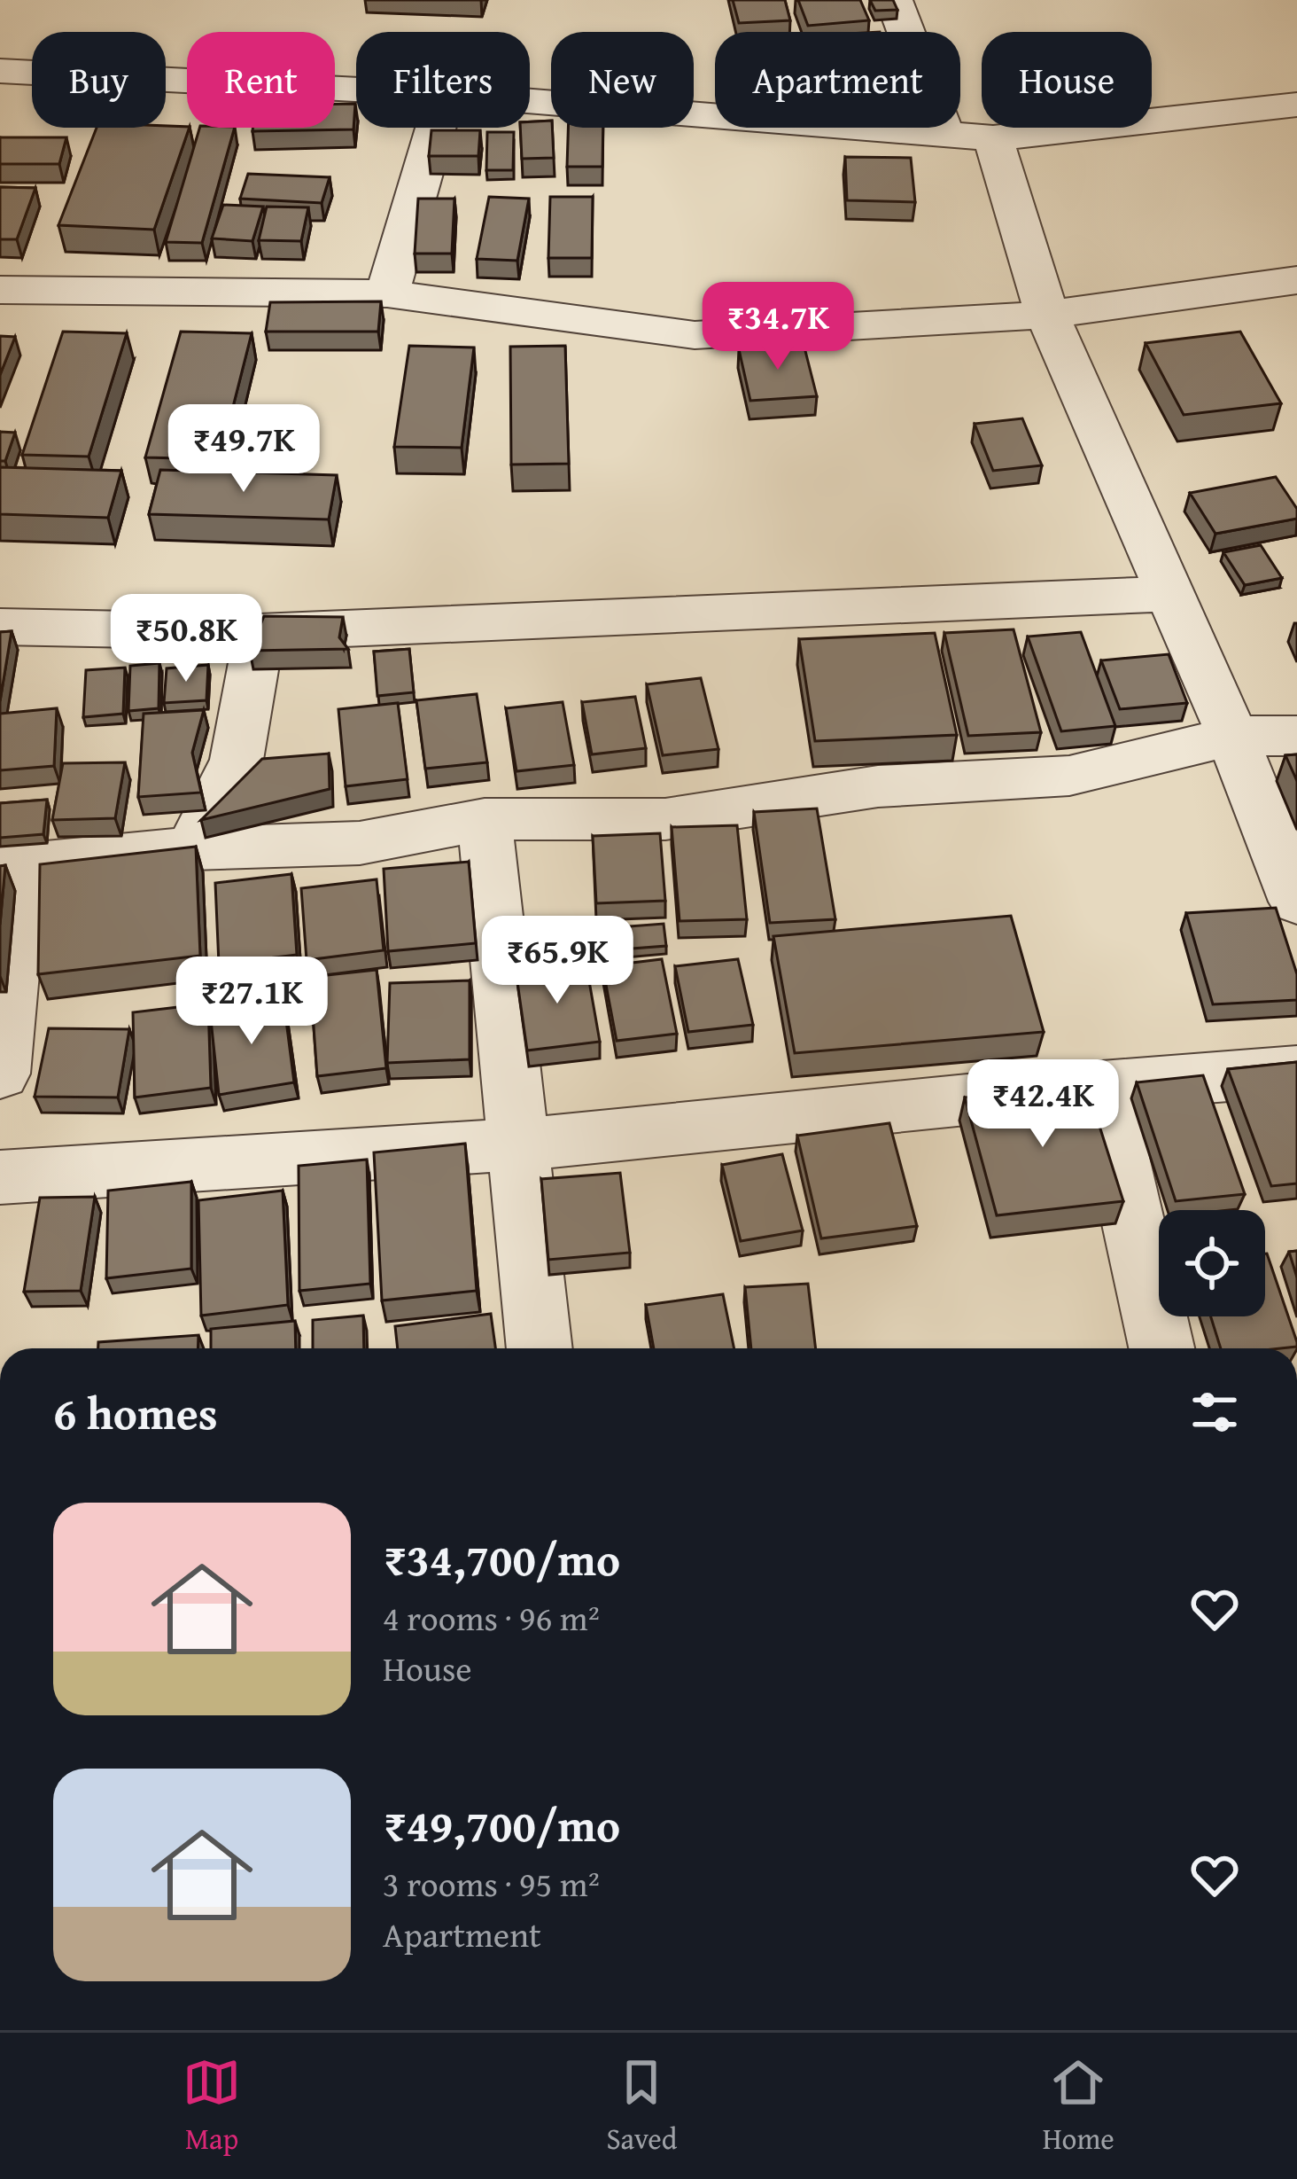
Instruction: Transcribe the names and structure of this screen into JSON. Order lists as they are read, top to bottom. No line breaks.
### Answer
{"page":{"chip":["Buy","Rent","Filters","New","Apartment","House"],"price":["₹34.7K","₹49.7K","₹50.8K","₹65.9K","₹27.1K","₹42.4K"],"heading":"6 homes","list":[{"name":"₹34,700/mo","note":"4 rooms · 96 m² · House"},{"name":"₹49,700/mo","note":"3 rooms · 95 m² · Apartment"}],"tabs":["Map","Saved","Home"]}}
